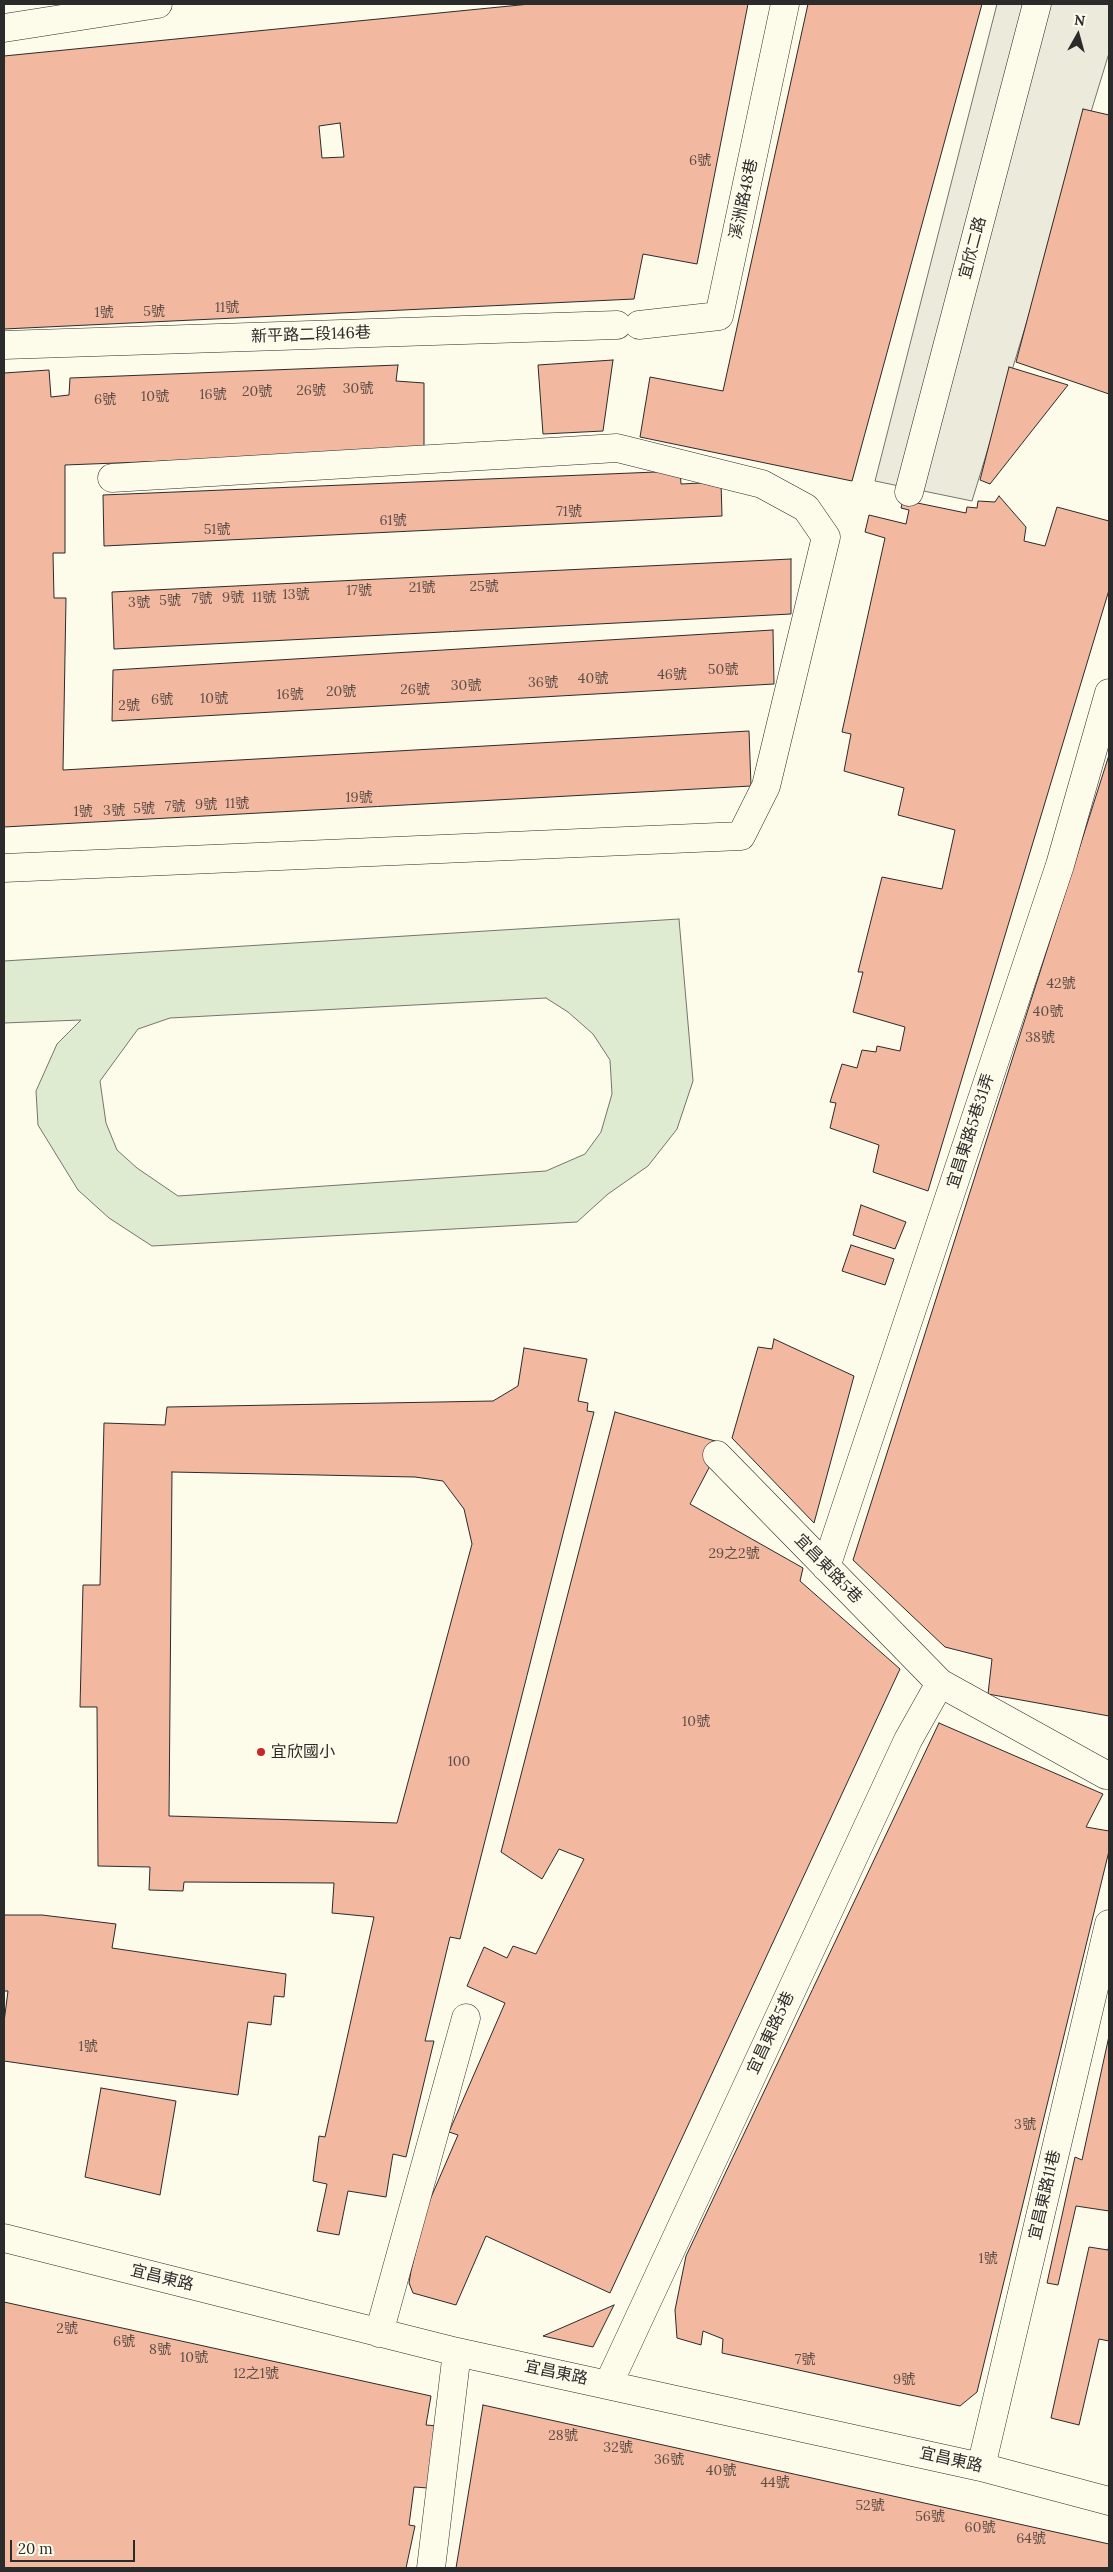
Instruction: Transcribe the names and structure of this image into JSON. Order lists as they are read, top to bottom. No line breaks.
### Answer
{"streets":{"street":["溪洲路48巷","宜欣二路","新平路二段146巷","宜昌東路5巷31弄","宜昌東路5巷","宜昌東路11巷","宜昌東路"]},"crossings":[["溪洲路48巷","新平路二段146巷"],["宜昌東路5巷31弄","宜昌東路5巷"],["宜昌東路5巷","宜昌東路"],["宜昌東路11巷","宜昌東路"]],"places":["宜欣國小"],"house_numbers":["6號","11號","5號","1號","30號","26號","20號","16號","10號","6號","71號","61號","51號","25號","21號","17號","13號","9號","11號","7號","5號","3號","50號","46號","40號","36號","30號","26號","20號","16號","10號","6號","2號","19號","11號","9號","7號","5號","3號","1號","42號","40號","38號","29之2號","10號","100","1號","3號","1號","2號","6號","8號","10號","7號","12之1號","9號","28號","32號","36號","40號","44號","52號","56號","60號","64號"],"scale_bar":"20 m","north":"top"}
